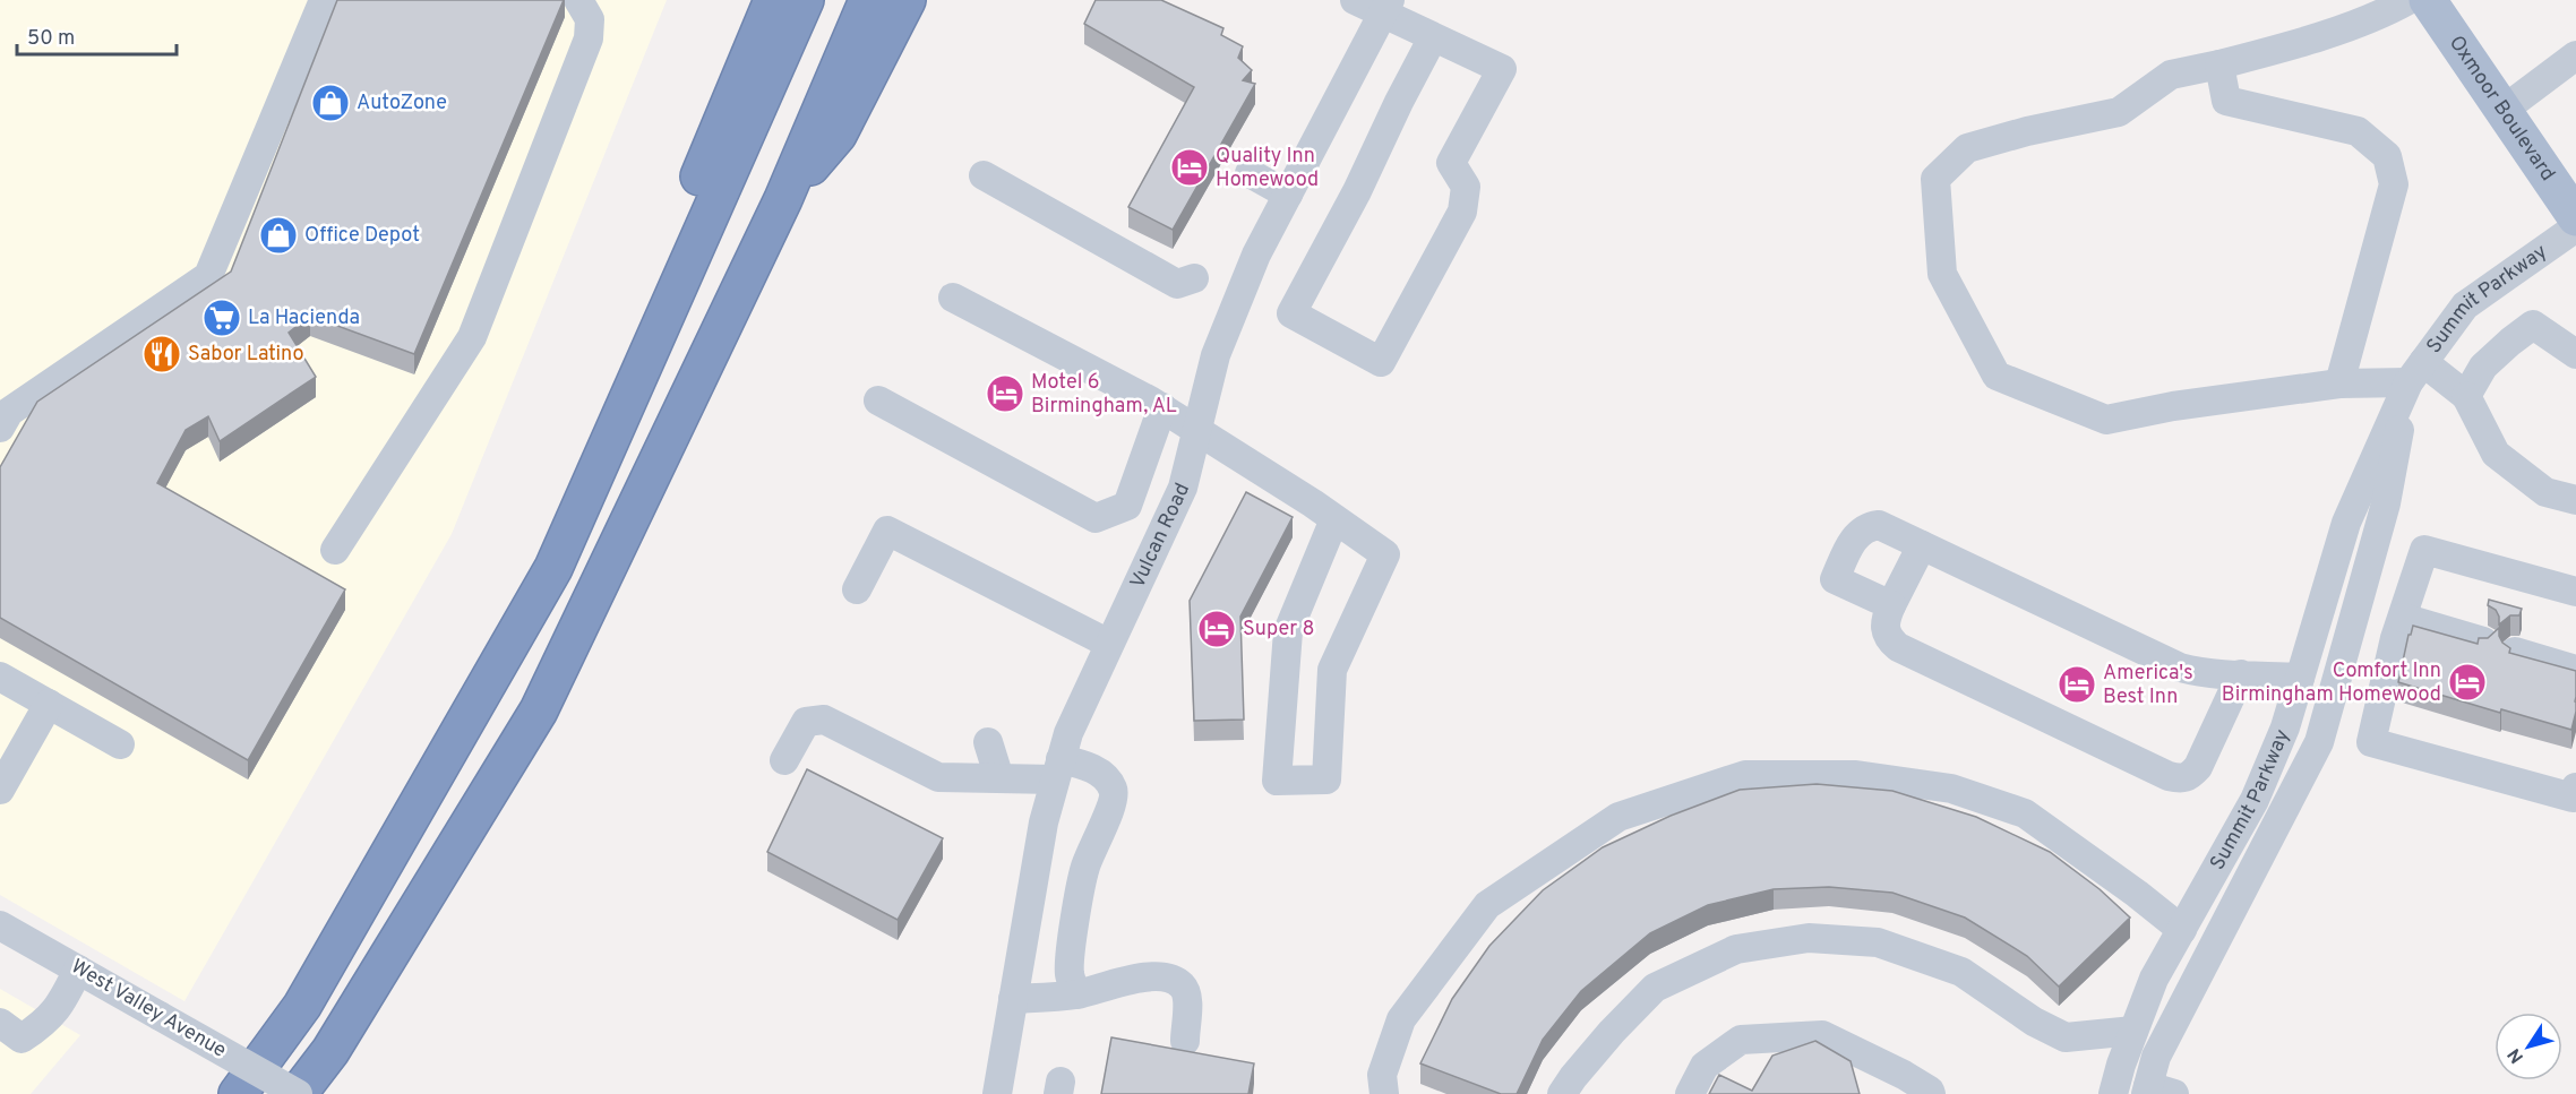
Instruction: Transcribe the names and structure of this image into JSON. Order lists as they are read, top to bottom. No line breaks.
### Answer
{"streets":{"main road":["Oxmoor Boulevard"],"street":["Summit Parkway","Vulcan Road","West Valley Avenue"]},"places":{"shop":["AutoZone","Office Depot"],"hotel":["Quality Inn Homewood","Motel 6 Birmingham, AL","Super 8","Comfort Inn Birmingham Homewood","America's Best Inn"],"supermarket":["La Hacienda"],"restaurant":["Sabor Latino"]},"scale_bar":"50 m","north":"bottom left"}
